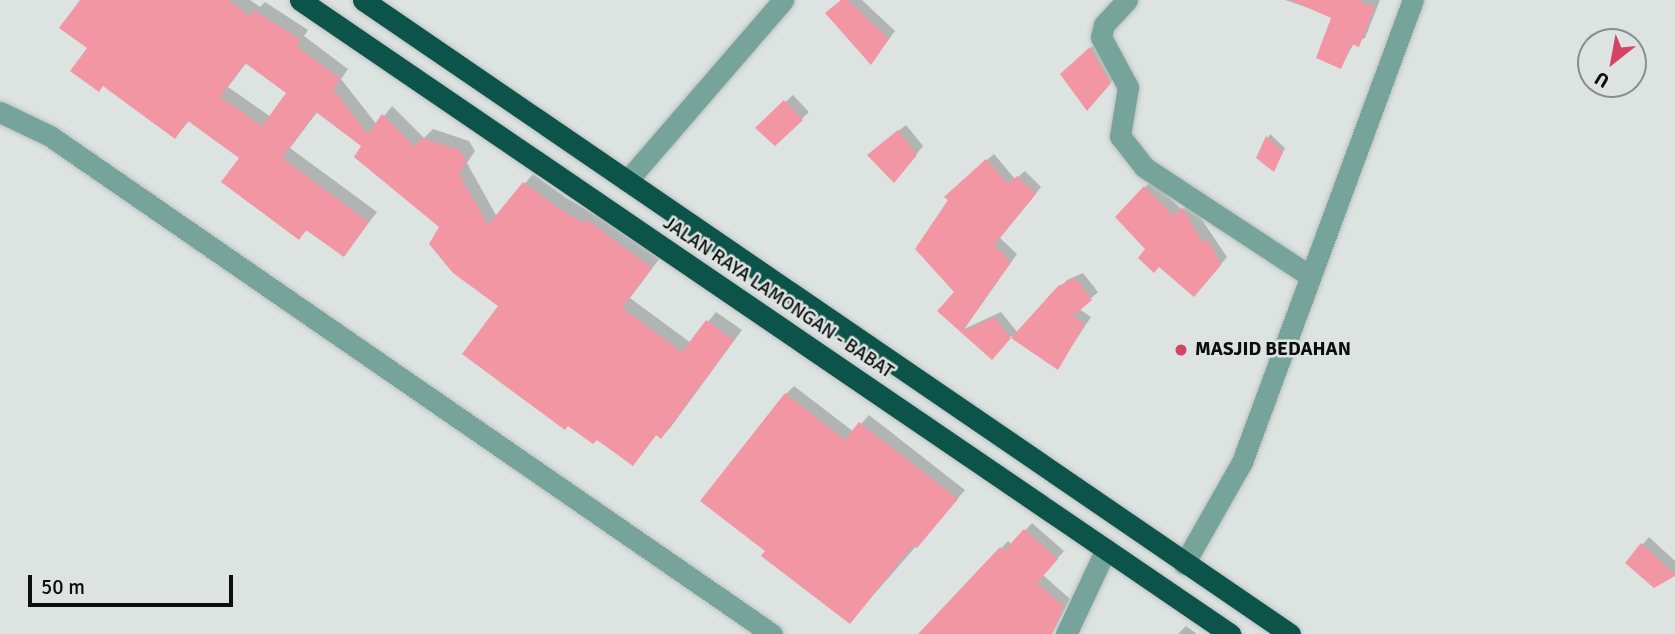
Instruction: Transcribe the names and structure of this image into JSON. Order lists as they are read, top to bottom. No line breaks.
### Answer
{"streets":{"highway":["JALAN RAYA LAMONGAN - BABAT"]},"places":["MASJID BEDAHAN"],"scale_bar":"50 m","north":"bottom left"}
